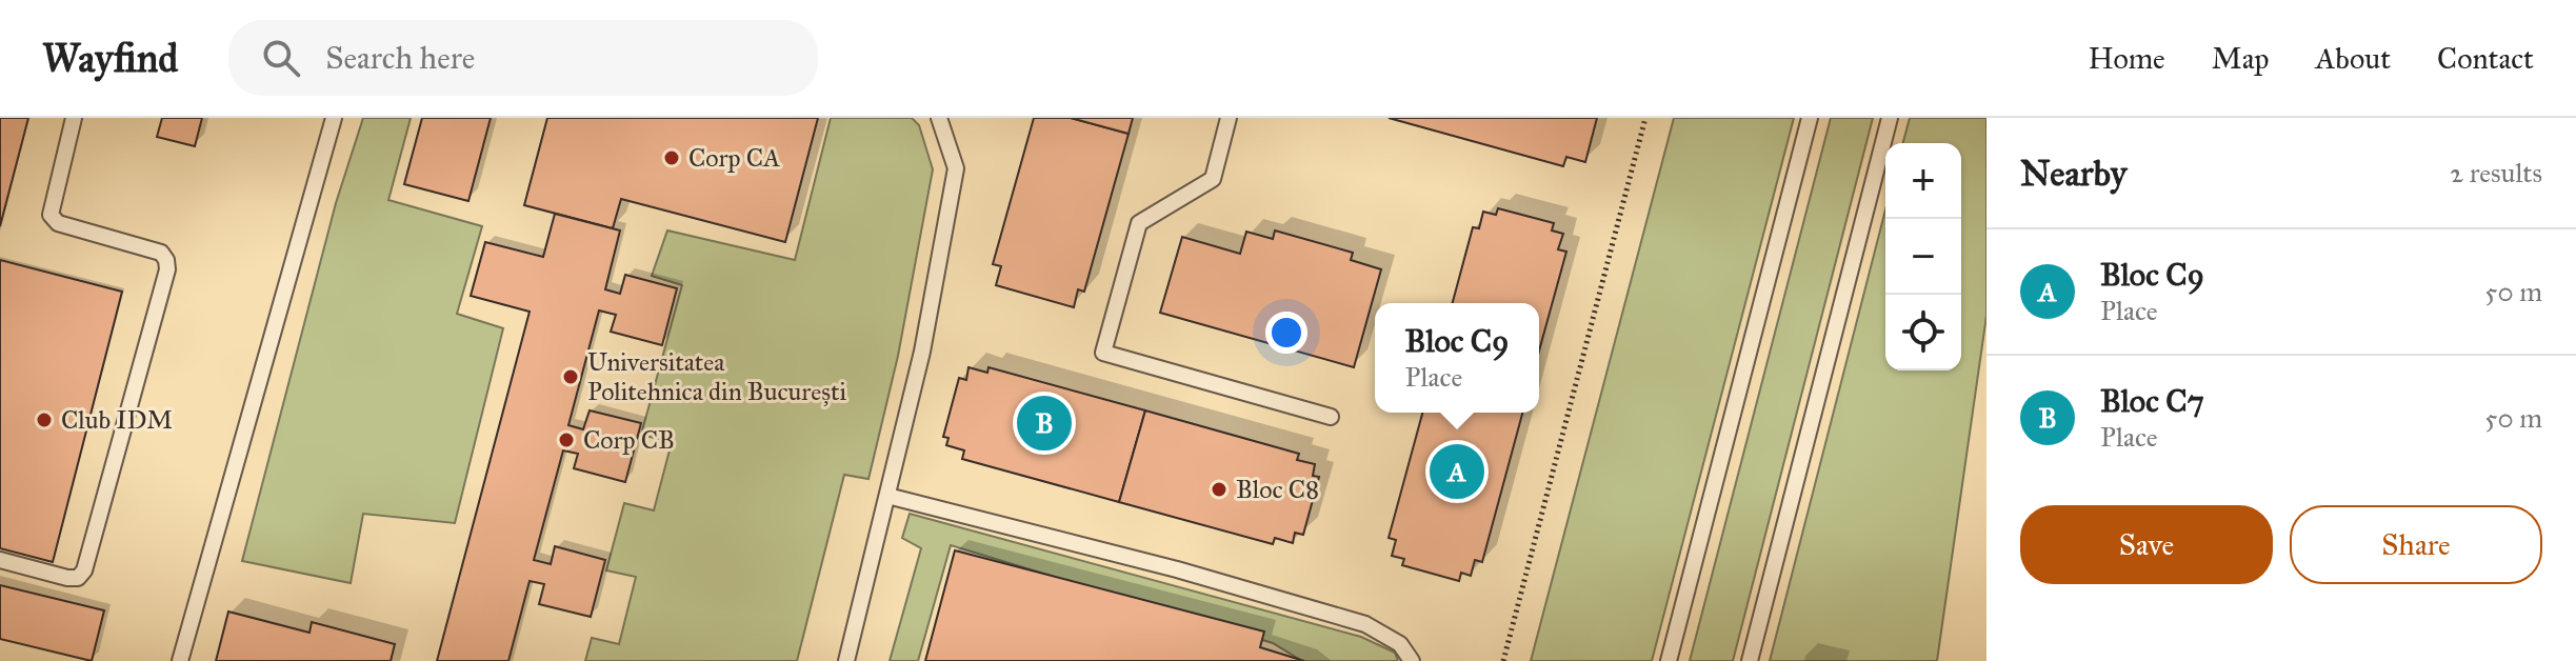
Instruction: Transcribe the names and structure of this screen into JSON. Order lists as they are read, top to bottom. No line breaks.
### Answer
{"places":["Corp CA","Universitatea Politehnica din București","Club IDM","Corp CB","Bloc C8"],"page":{"header":"Wayfind","search":"Search here","nav":["Home","Map","About","Contact"],"heading":["Nearby","2 results"],"map_buttons":["+","−"],"list":[{"mark":"A","name":"Bloc C9","note":"Place","value":"50 m"},{"mark":"B","name":"Bloc C7","note":"Place","value":"50 m"}],"popup":["Bloc C9","Place"],"pins":["B","A"],"buttons":["Save","Share"]}}
